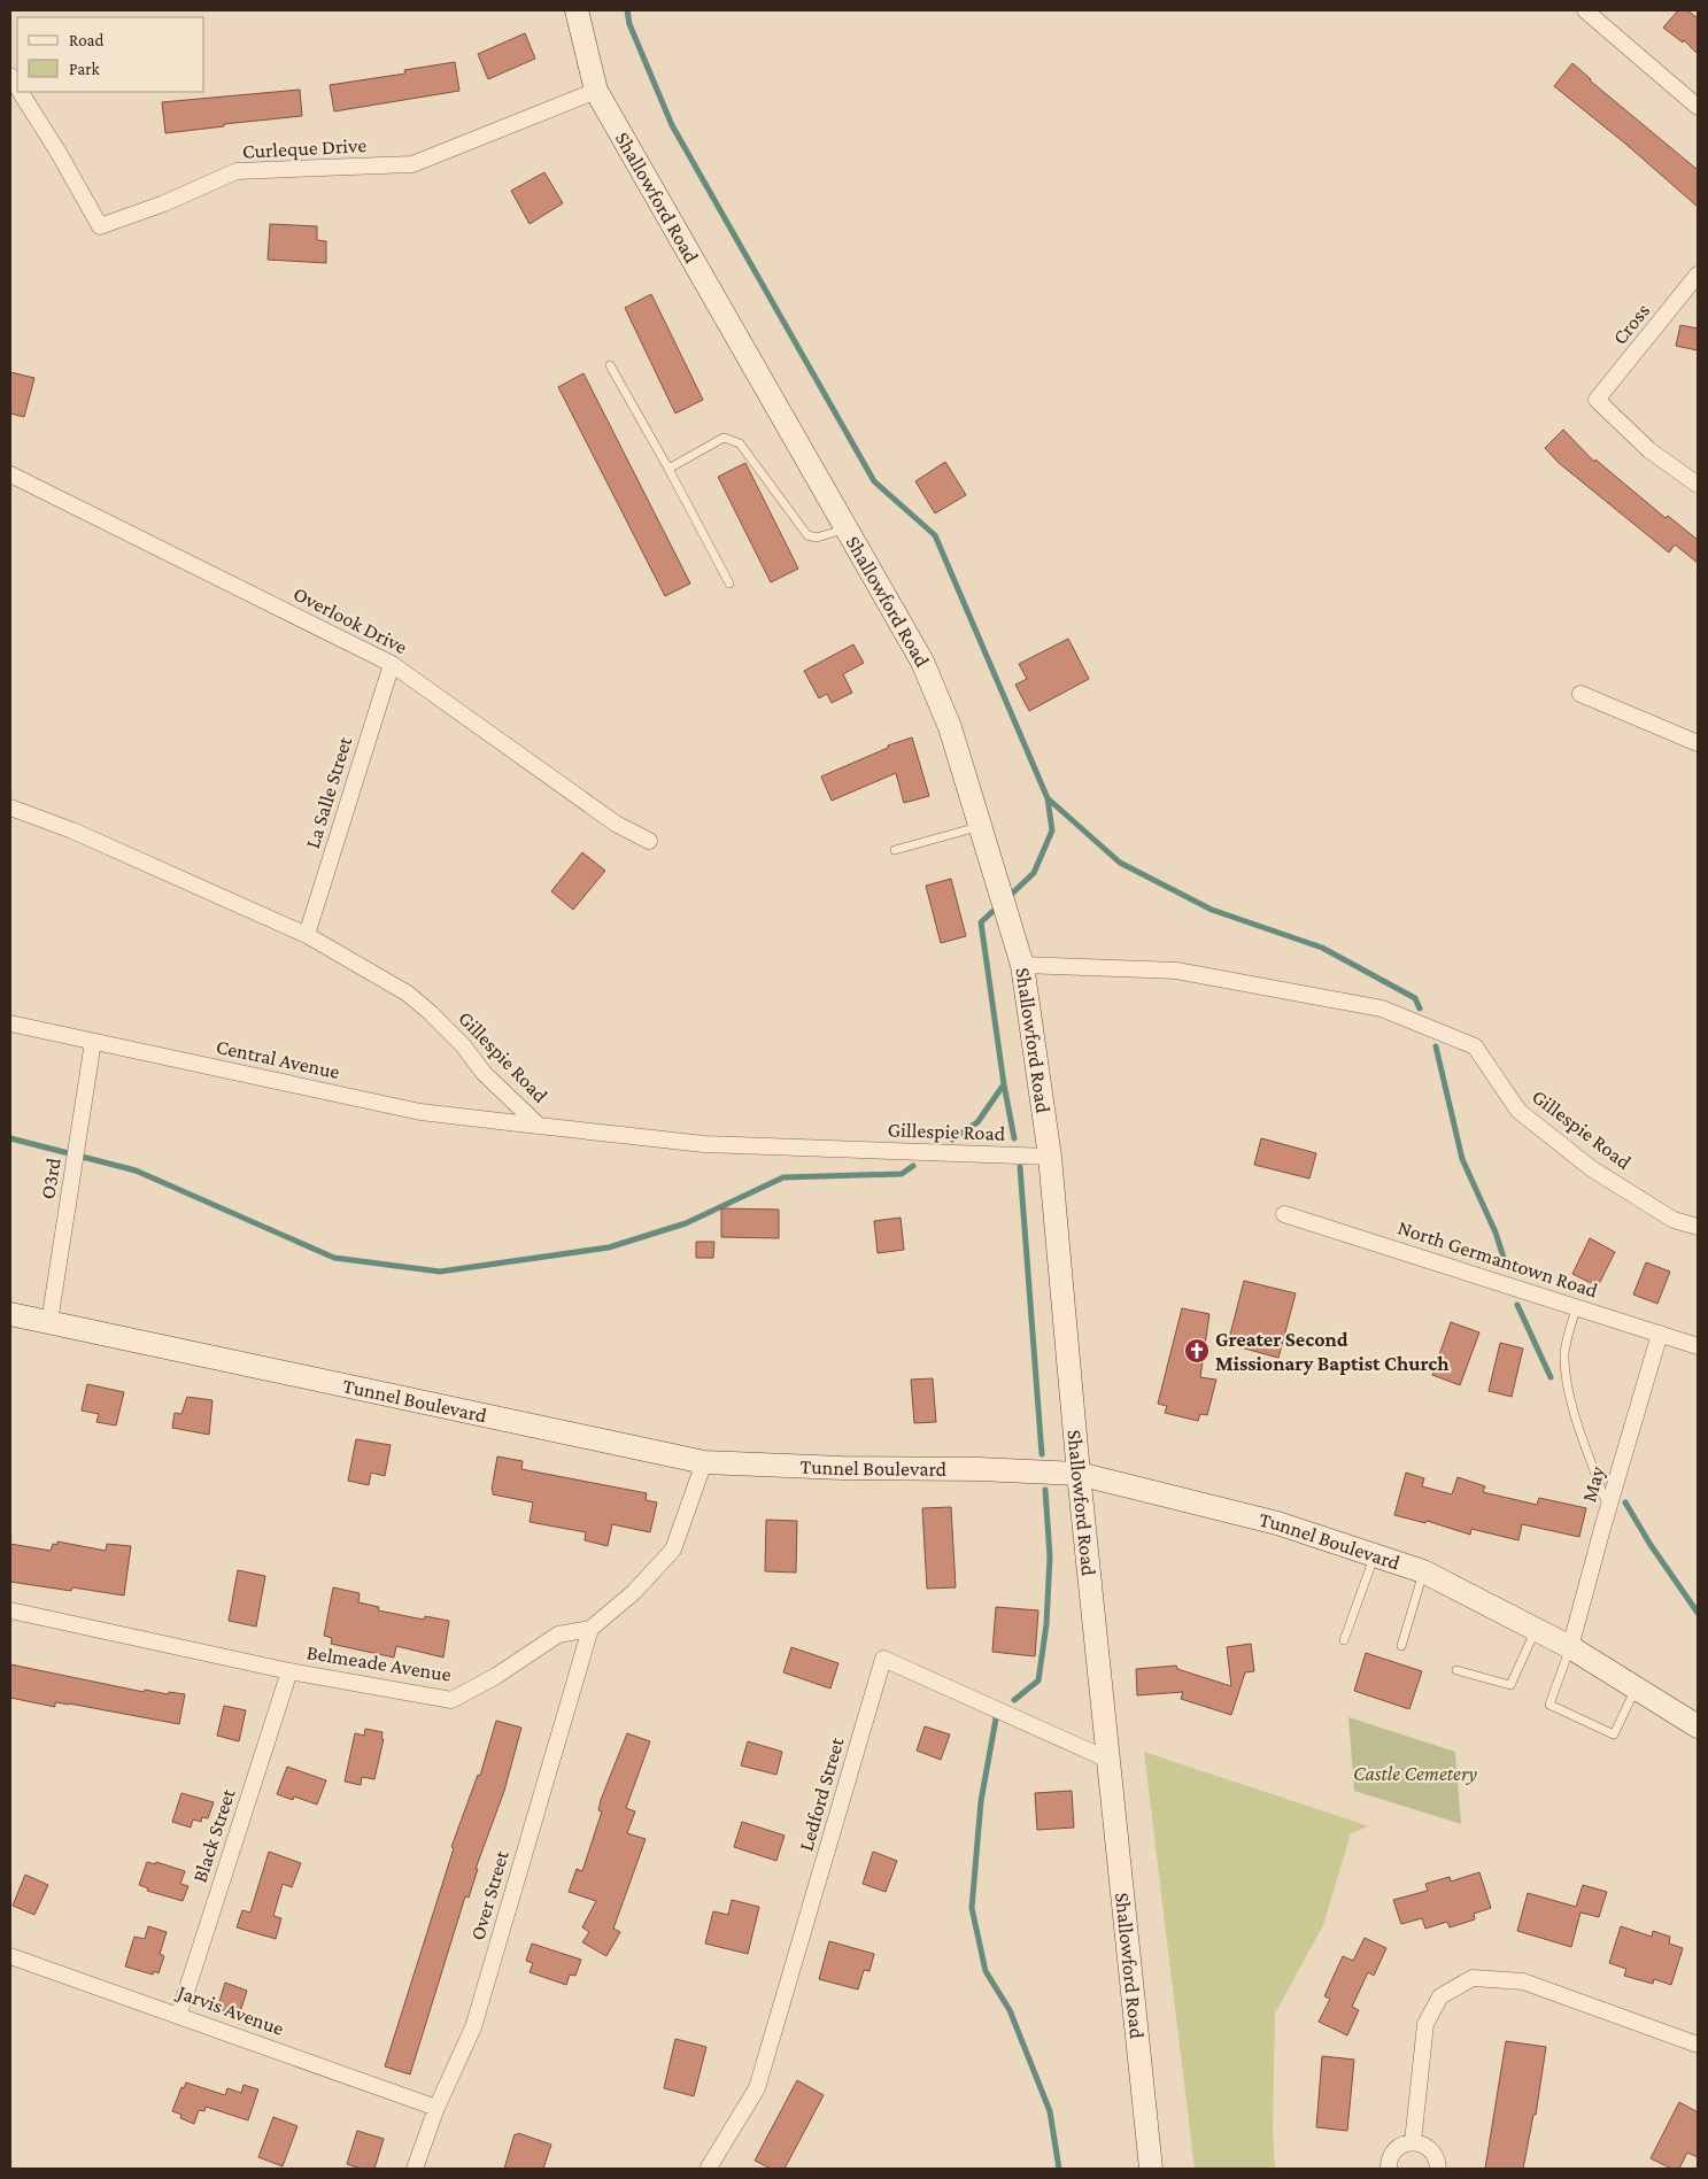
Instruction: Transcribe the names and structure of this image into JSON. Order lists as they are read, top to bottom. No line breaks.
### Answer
{"streets":{"street":["Curleque Drive","Shallowford Road","Cross","Overlook Drive","La Salle Street","Gillespie Road","Central Avenue","O3rd","North Germantown Road","Tunnel Boulevard","May","Belmeade Avenue","Ledford Street","Black Street","Over Street","Jarvis Avenue"]},"crossings":[["Curleque Drive","Shallowford Road"],["Shallowford Road","Gillespie Road"],["Shallowford Road","Tunnel Boulevard"],["Shallowford Road","Ledford Street"],["Overlook Drive","La Salle Street"],["La Salle Street","Gillespie Road"],["Gillespie Road","Central Avenue"],["Central Avenue","O3rd"],["O3rd","Tunnel Boulevard"],["North Germantown Road","May"],["Tunnel Boulevard","May"],["Tunnel Boulevard","Belmeade Avenue"],["Belmeade Avenue","Black Street"],["Belmeade Avenue","Over Street"],["Black Street","Jarvis Avenue"],["Over Street","Jarvis Avenue"]],"parks":["Castle Cemetery"],"places":{"church":["Greater Second Missionary Baptist Church"]},"legend":["Road","Park"]}
